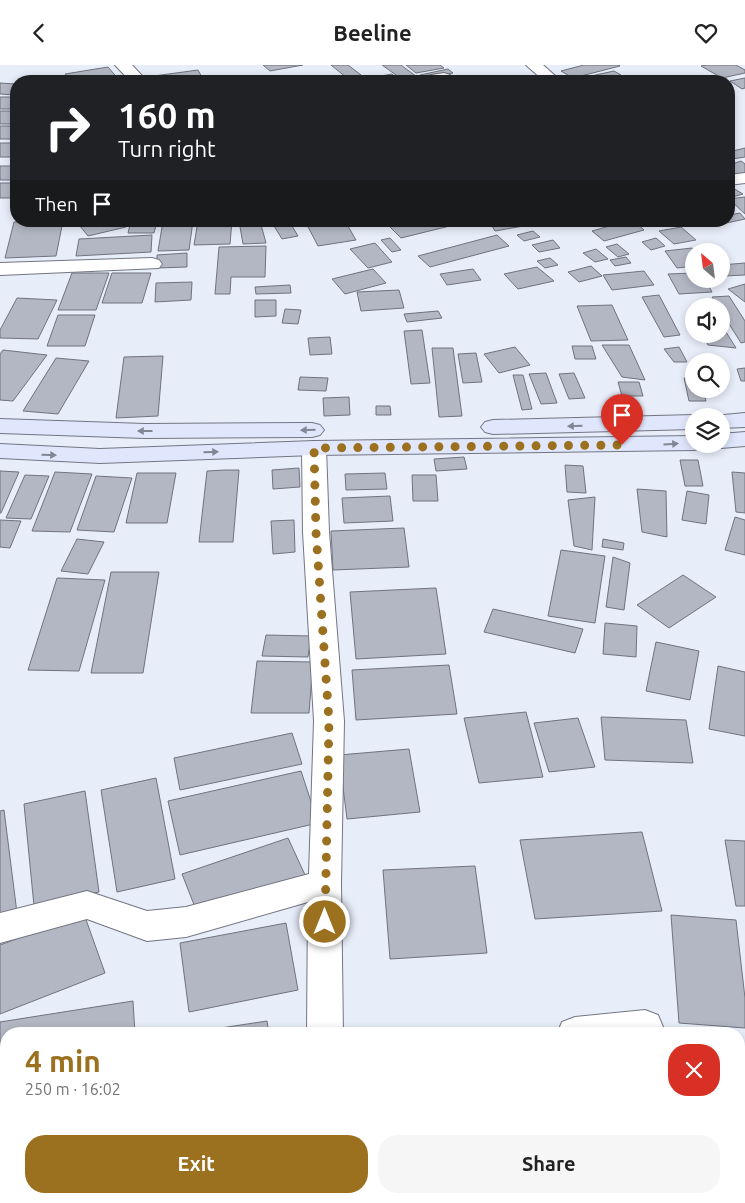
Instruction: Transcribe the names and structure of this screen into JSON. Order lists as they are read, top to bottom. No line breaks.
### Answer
{"north":"top left","page":{"header":"Beeline","turn":["160 m","Turn right"],"then":"Then","heading":["4 min","250 m · 16:02"],"buttons":["Exit","Share"]}}
